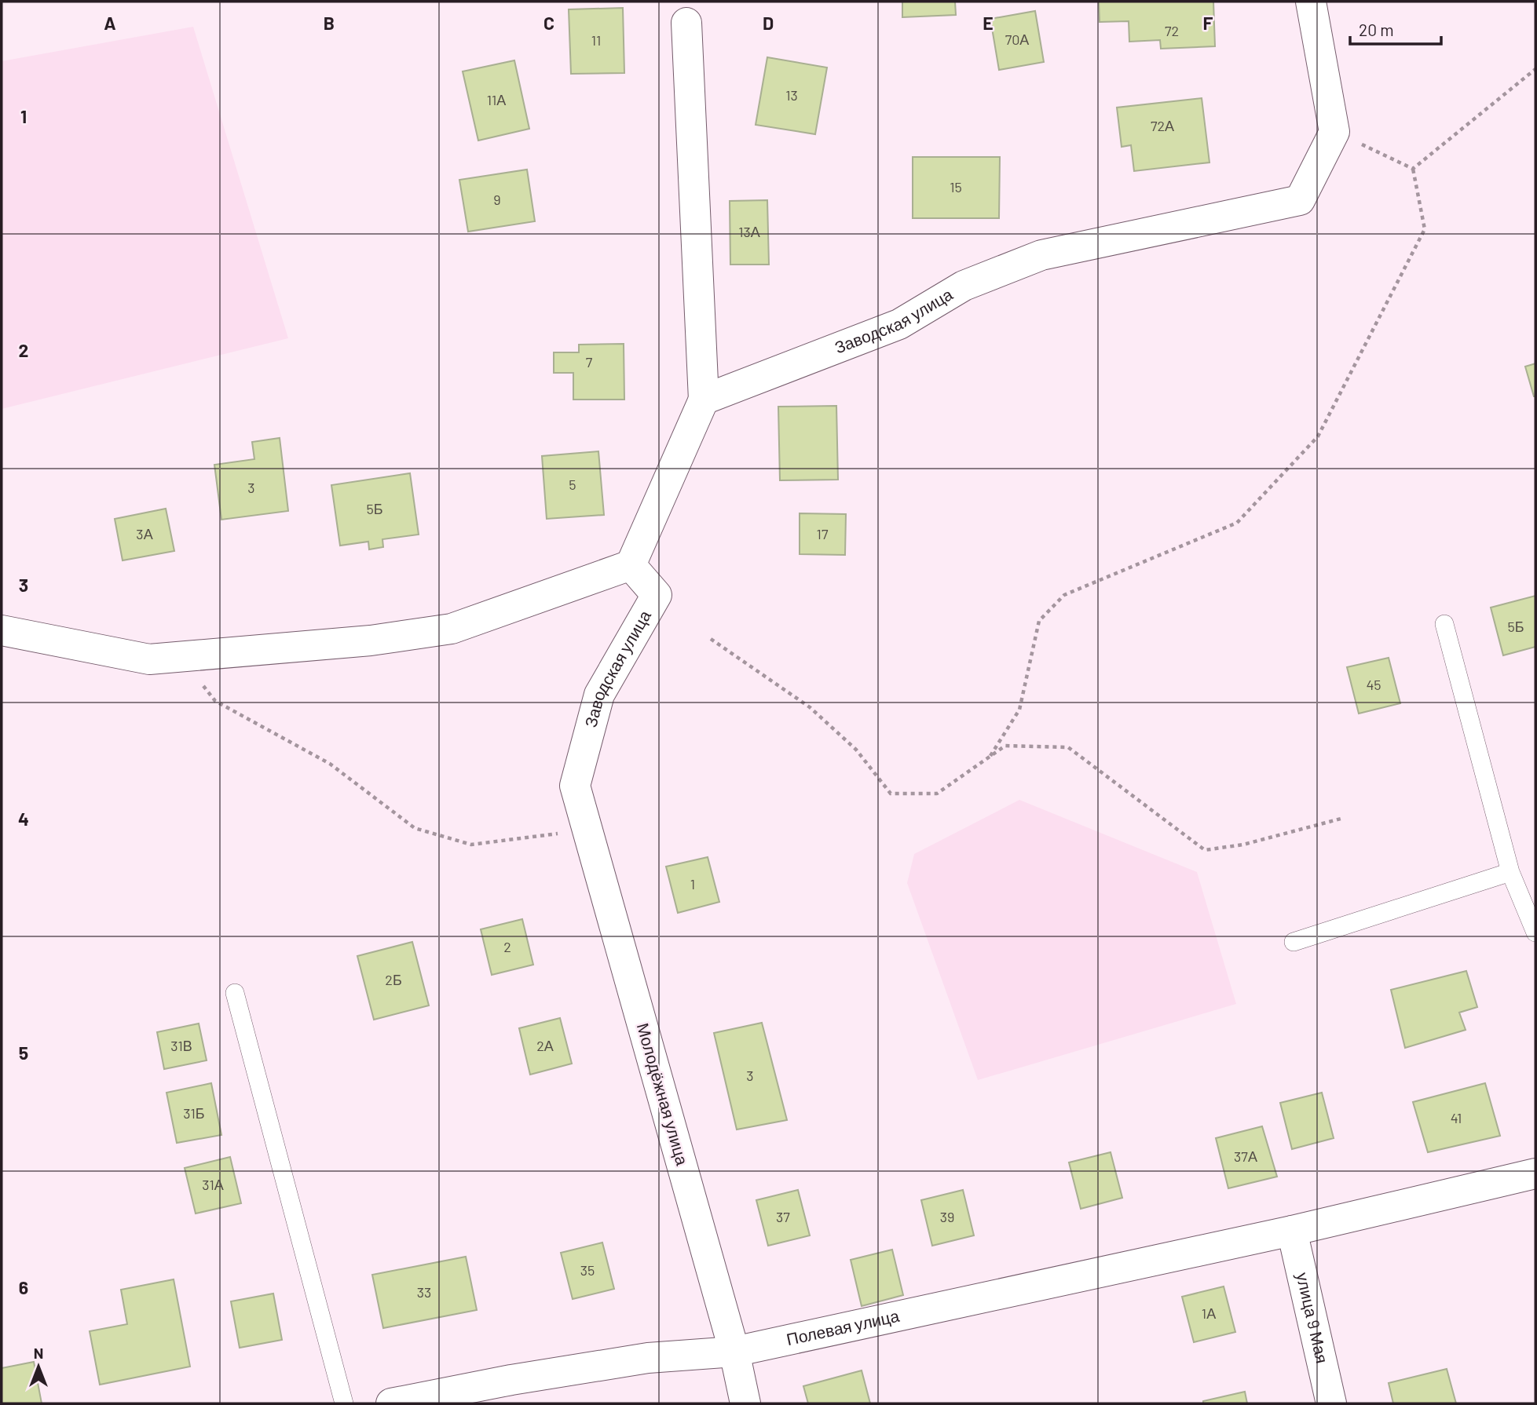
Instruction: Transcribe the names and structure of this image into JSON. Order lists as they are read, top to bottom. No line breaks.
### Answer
{"streets":{"street":["Заводская улица","Молодёжная улица","улица 9 Мая","Полевая улица"]},"crossings":[["Заводская улица","Молодёжная улица"],["Молодёжная улица","Полевая улица"],["улица 9 Мая","Полевая улица"]],"house_numbers":["72","70А","11","13","11А","72А","15","9","13А","7","5","3","5Б","3А","17","5Б","45","1","2","2Б","31В","2А","3","31Б","41","37А","31А","37","39","35","33","1А"],"scale_bar":"20 m","north":"top","grid":{"columns":["A","B","C","D","E","F"],"rows":["1","2","3","4","5","6"]}}
